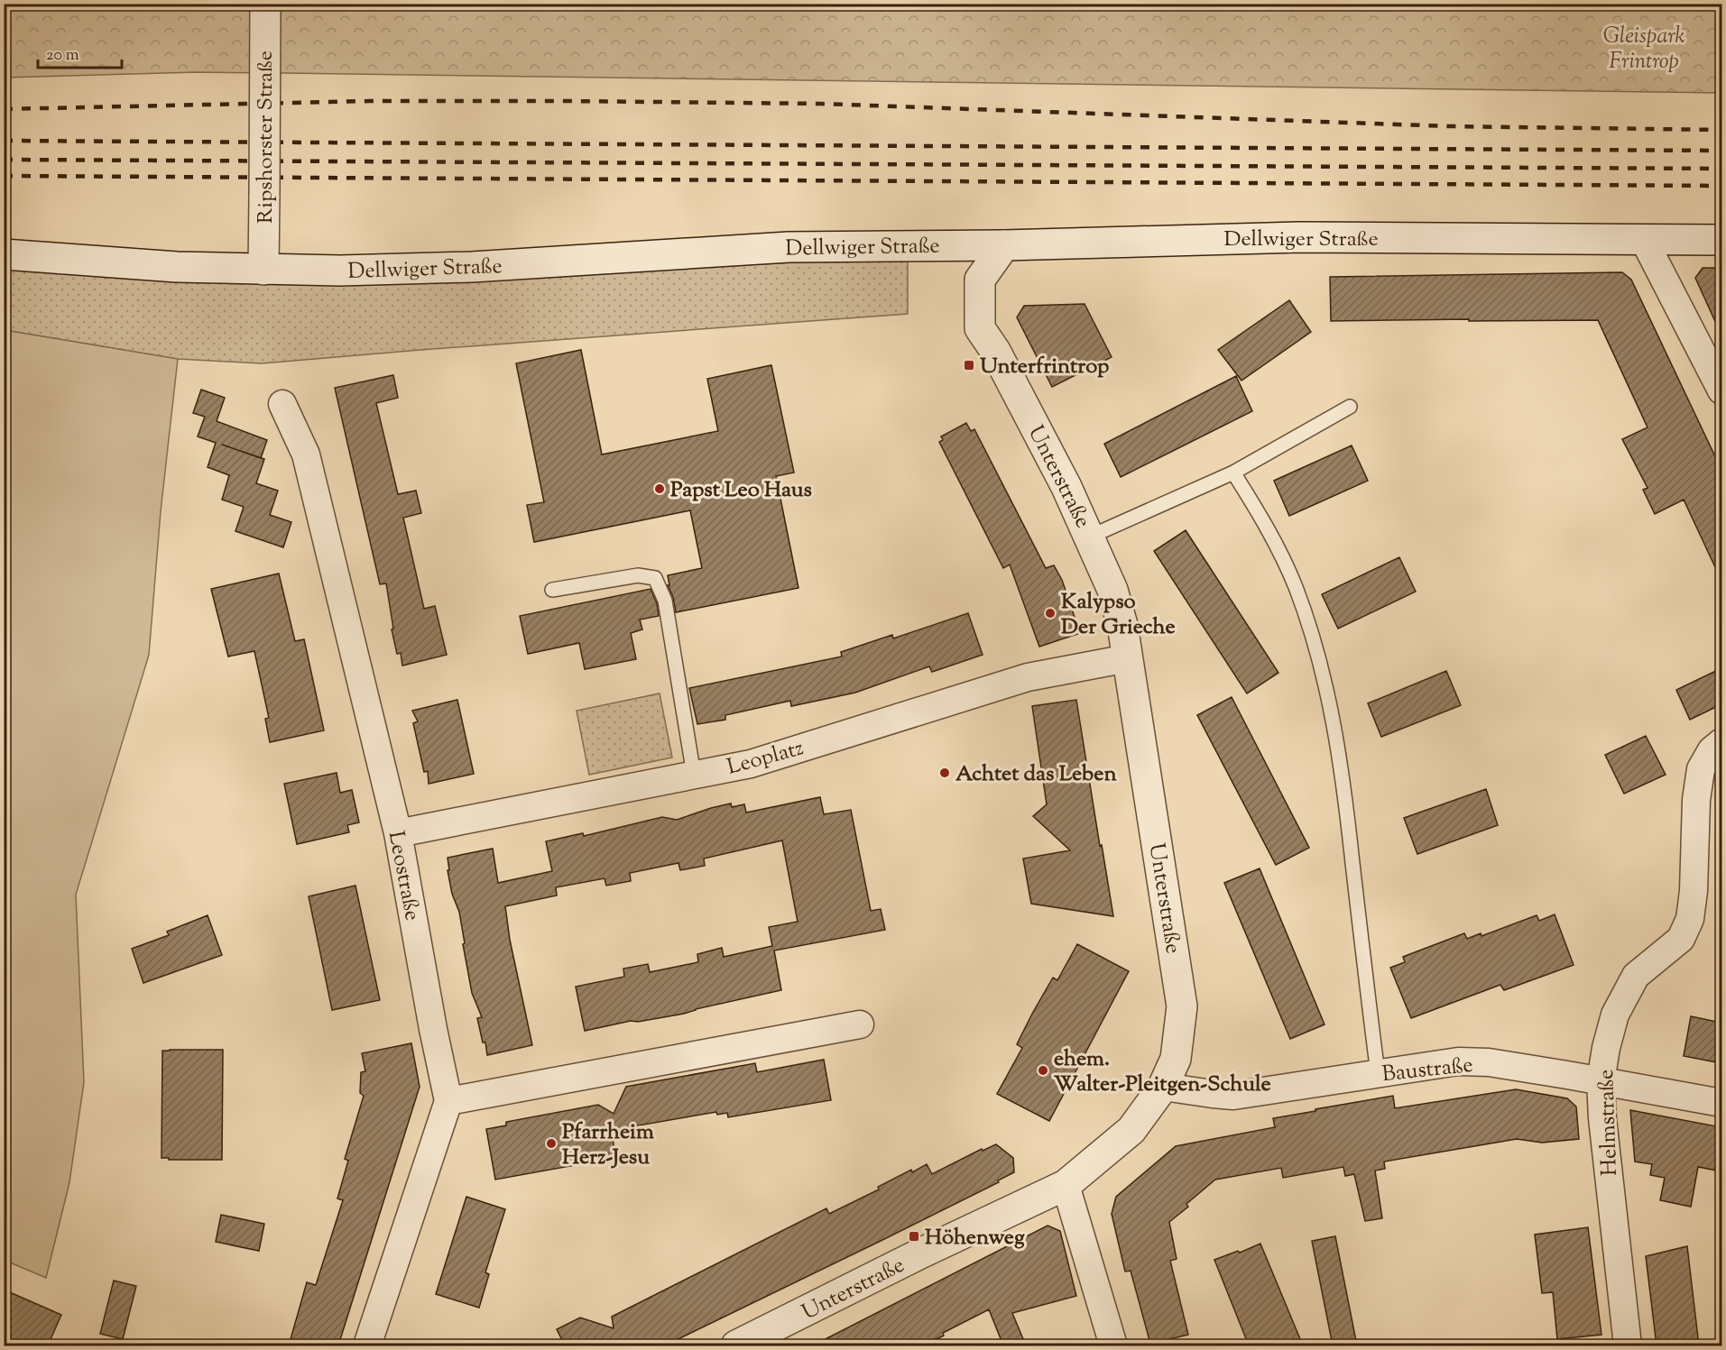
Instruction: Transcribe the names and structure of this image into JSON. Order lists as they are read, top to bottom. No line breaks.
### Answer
{"streets":{"main road":["Ripshorster Straße","Dellwiger Straße","Unterstraße"],"street":["Leoplatz","Leostraße","Baustraße","Helmstraße"]},"crossings":[["Ripshorster Straße","Dellwiger Straße"],["Dellwiger Straße","Unterstraße"],["Unterstraße","Leoplatz"],["Unterstraße","Baustraße"],["Leoplatz","Leostraße"],["Baustraße","Helmstraße"]],"parks":["Gleispark Frintrop"],"places":{"transit":["Unterfrintrop","Höhenweg"],"other":["Papst Leo Haus","Kalypso Der Grieche","Achtet das Leben","ehem. Walter-Pleitgen-Schule","Pfarrheim Herz-Jesu"]},"scale_bar":"20 m"}
